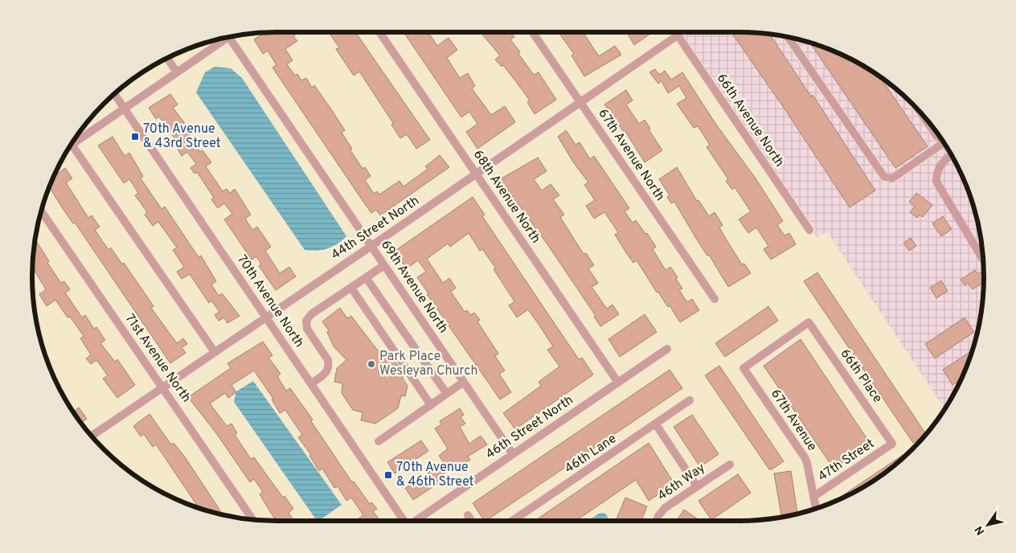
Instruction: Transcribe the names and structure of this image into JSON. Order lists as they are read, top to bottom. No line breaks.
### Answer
{"streets":{"street":["66th Avenue North","67th Avenue North","68th Avenue North","44th Street North","69th Avenue North","70th Avenue North","71st Avenue North","66th Place","67th Avenue","46th Street North","46th Lane","47th Street","46th Way"]},"crossings":[["66th Avenue North","44th Street North"],["67th Avenue North","44th Street North"],["68th Avenue North","44th Street North"],["68th Avenue North","46th Street North"],["44th Street North","69th Avenue North"],["44th Street North","70th Avenue North"],["44th Street North","71st Avenue North"],["69th Avenue North","46th Street North"],["66th Place","67th Avenue"],["66th Place","47th Street"],["67th Avenue","47th Street"]],"places":{"transit":["70th Avenue & 43rd Street","70th Avenue & 46th Street"],"other":["Park Place Wesleyan Church"]},"north":"bottom left"}
